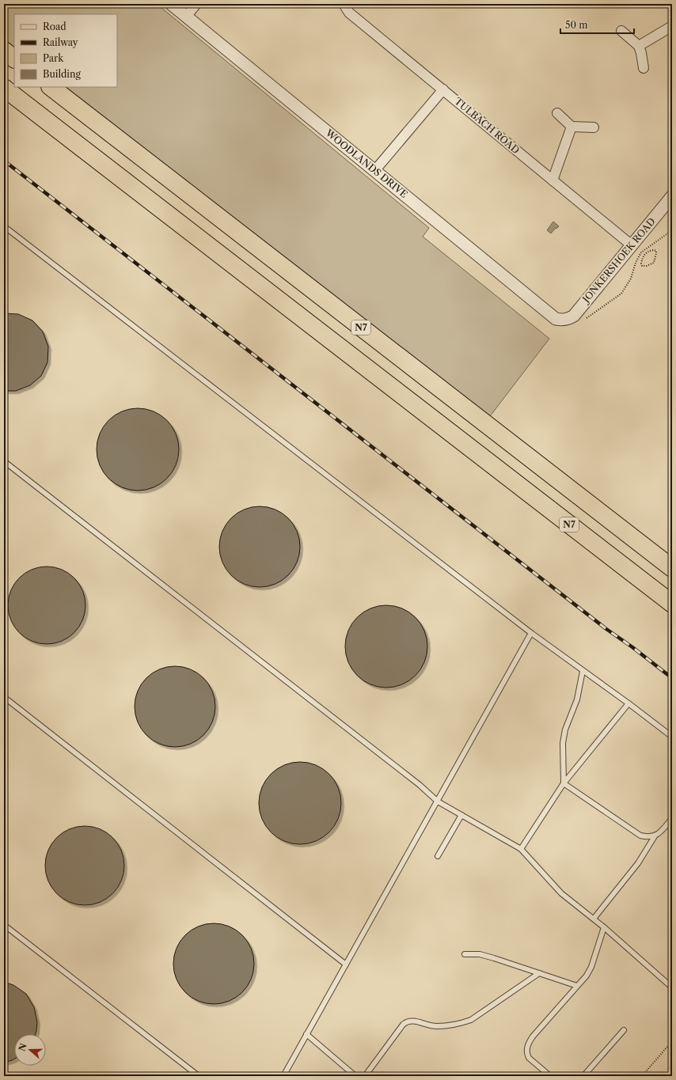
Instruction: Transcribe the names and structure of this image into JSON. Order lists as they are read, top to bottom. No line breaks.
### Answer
{"streets":{"highway":["N7"],"street":["TULBACH ROAD","WOODLANDS DRIVE","JONKERSHOEK ROAD"]},"crossings":[["TULBACH ROAD","JONKERSHOEK ROAD"],["WOODLANDS DRIVE","JONKERSHOEK ROAD"]],"legend":["Road","Railway","Park","Building"],"scale_bar":"50 m","north":"left"}
